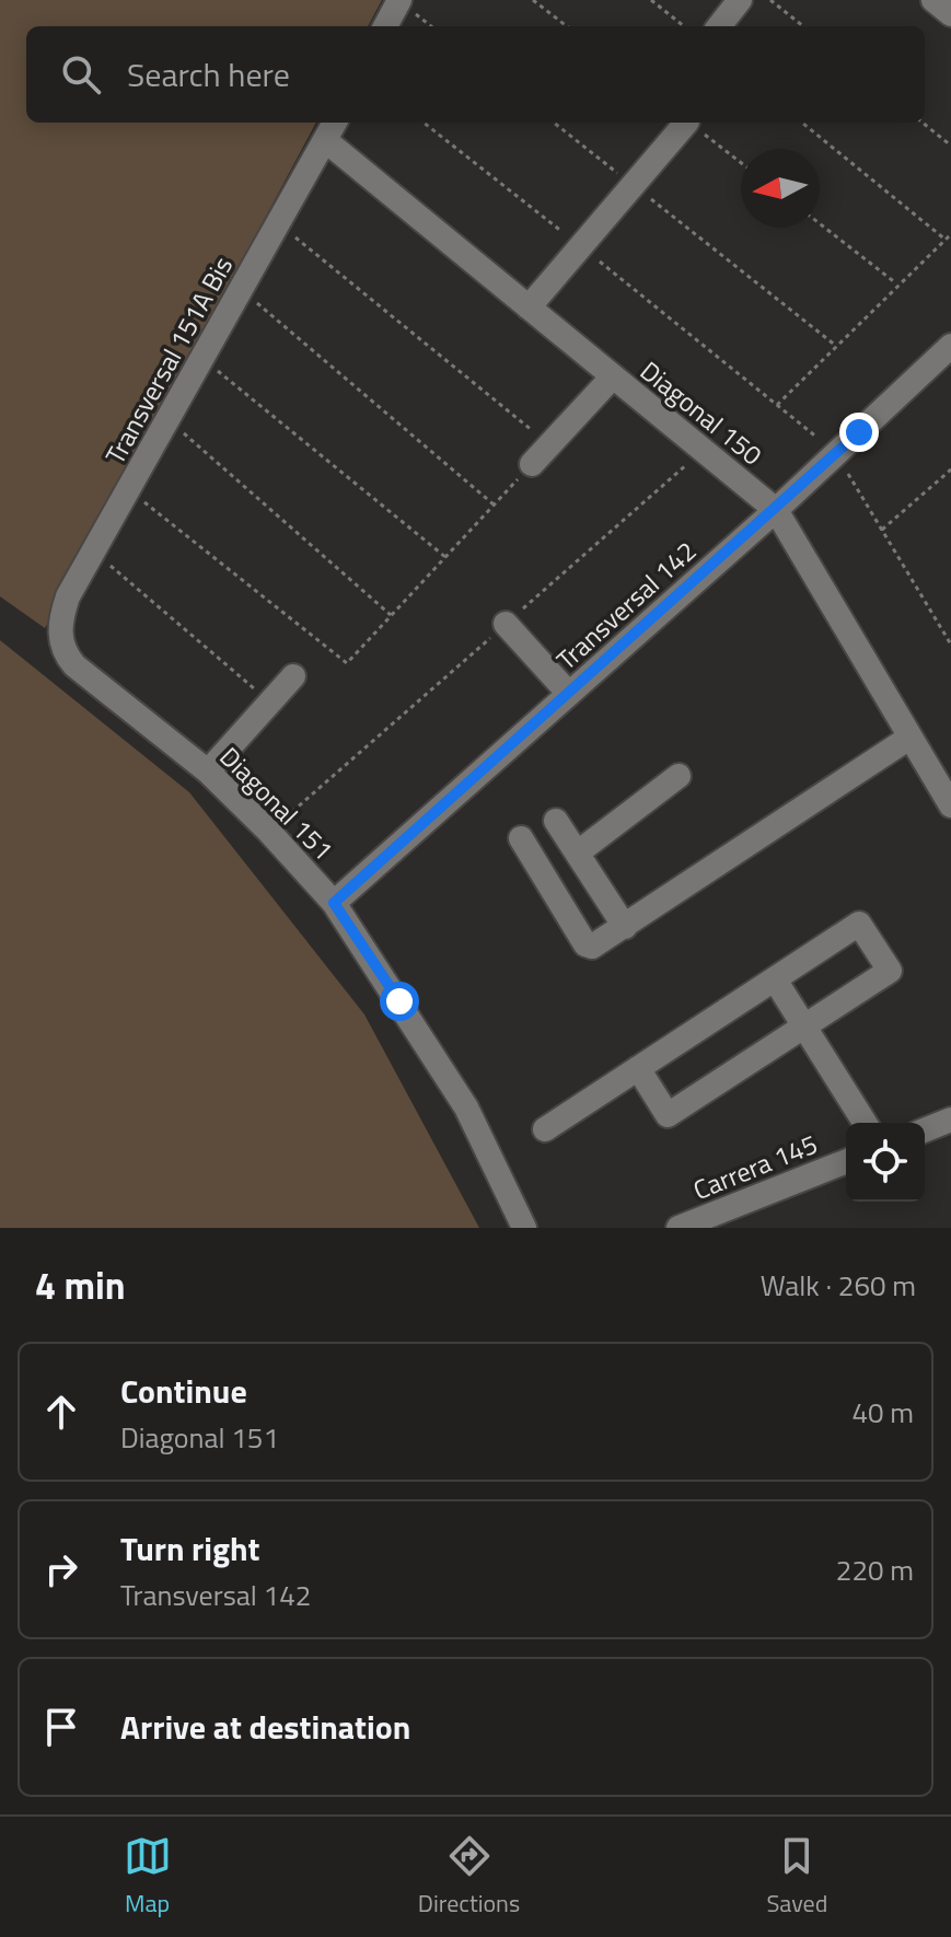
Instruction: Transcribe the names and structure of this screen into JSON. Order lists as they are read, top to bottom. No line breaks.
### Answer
{"streets":{"street":["Transversal 151A Bis","Diagonal 150","Transversal 142","Diagonal 151","Carrera 145"]},"crossings":[["Transversal 151A Bis","Diagonal 150"],["Transversal 151A Bis","Diagonal 151"],["Diagonal 150","Transversal 142"],["Transversal 142","Diagonal 151"]],"north":"left","page":{"search":"Search here","heading":["4 min","Walk · 260 m"],"list":[["Continue","Diagonal 151","40 m"],["Turn right","Transversal 142","220 m"],"Arrive at destination"],"nav":["Map","Directions","Saved"]}}
